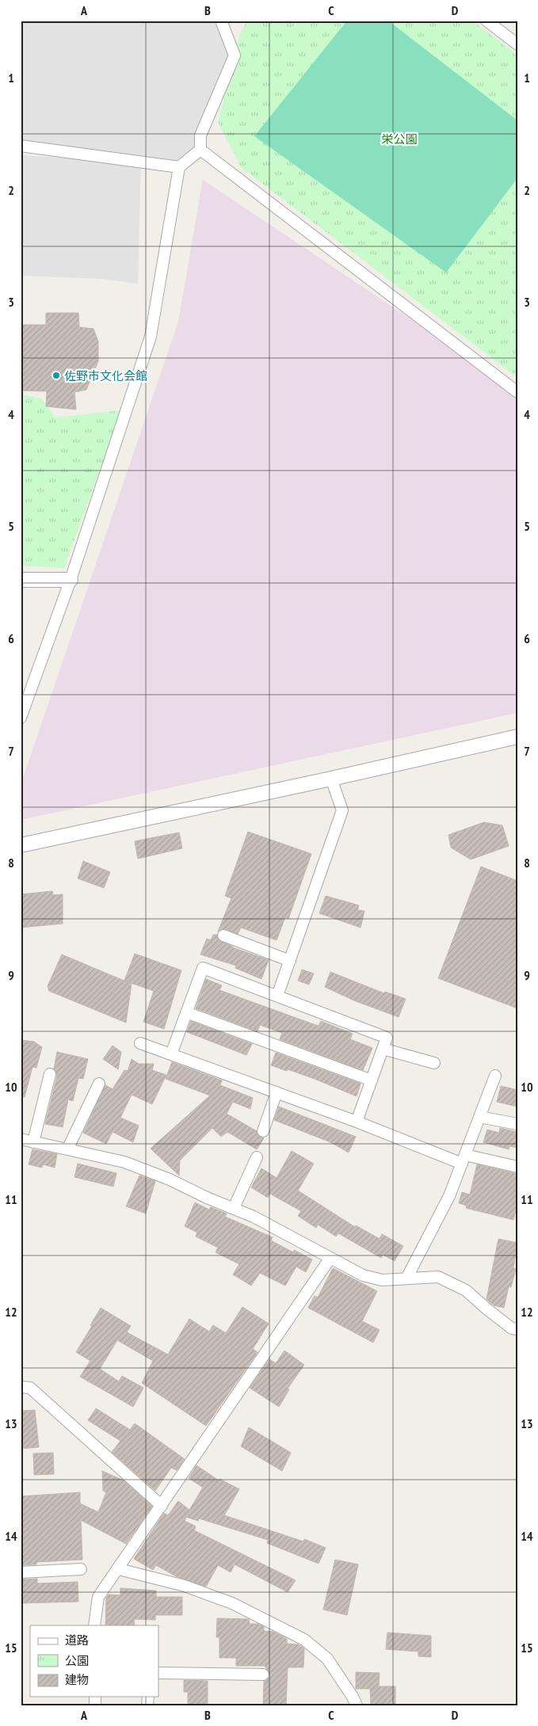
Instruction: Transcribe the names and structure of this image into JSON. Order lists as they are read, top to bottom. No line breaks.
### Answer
{"parks":["栄公園"],"places":["佐野市文化会館"],"legend":["道路","公園","建物"],"grid":{"columns":["A","B","C","D"],"rows":["1","2","3","4","5","6","7","8","9","10","11","12","13","14","15"]}}
